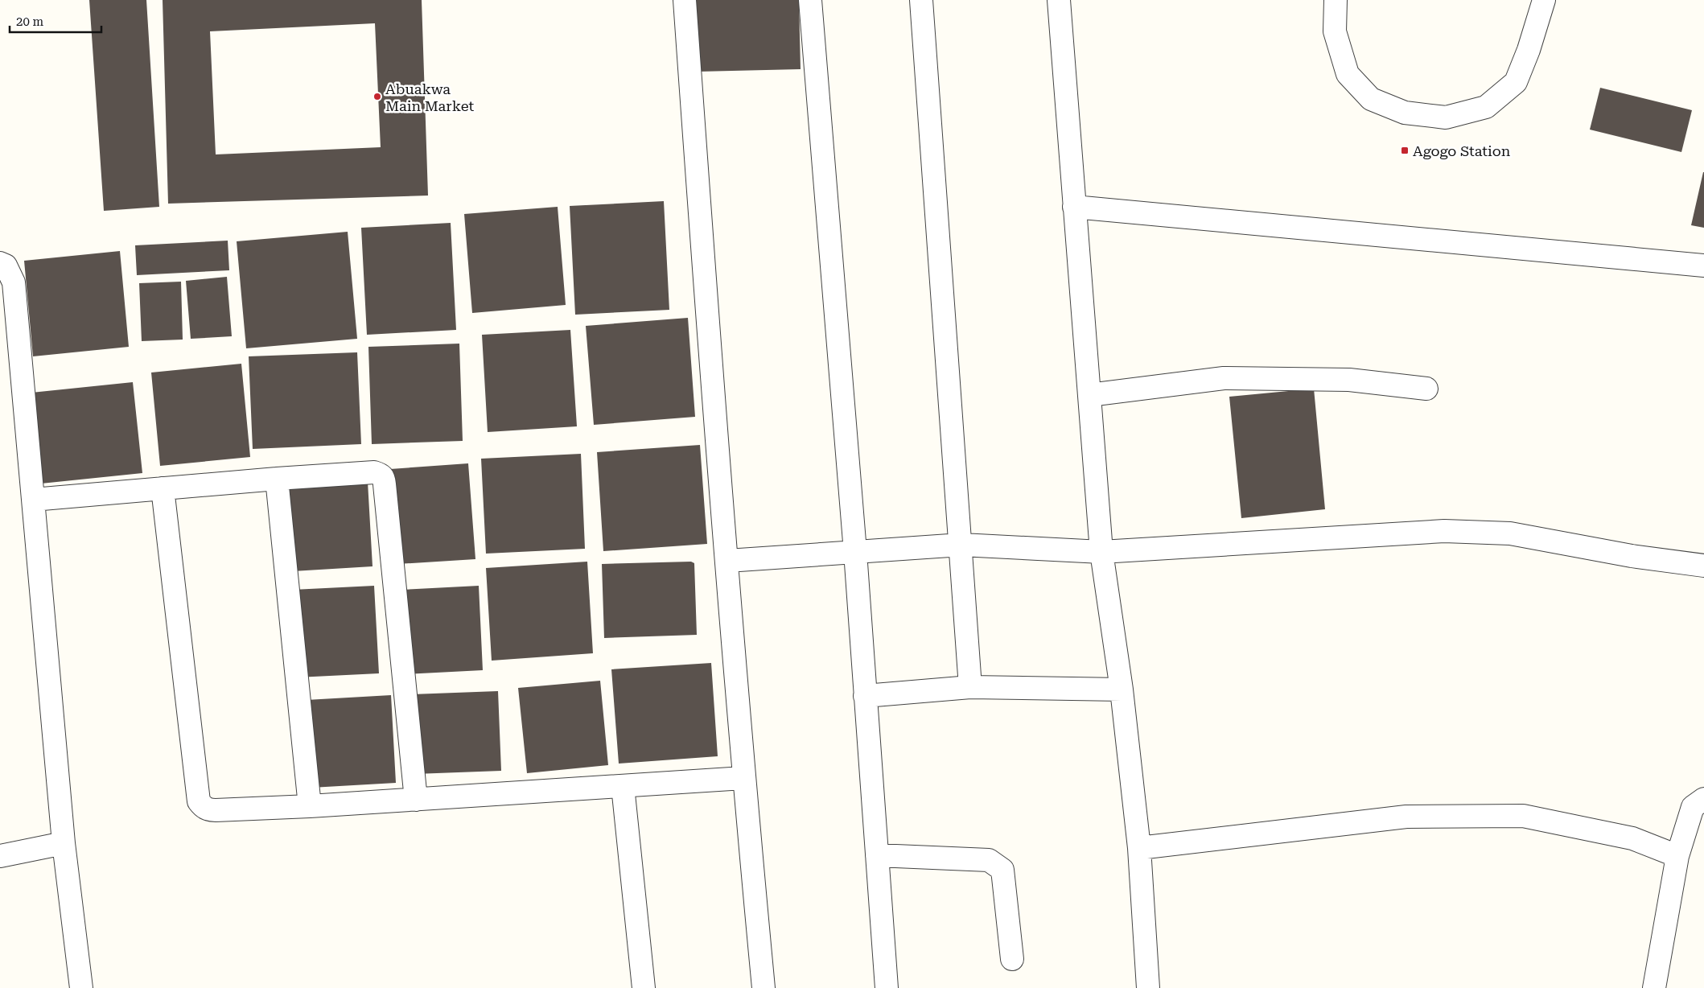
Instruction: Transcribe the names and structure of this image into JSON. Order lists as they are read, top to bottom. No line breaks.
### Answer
{"places":{"other":["Abuakwa Main Market"],"transit":["Agogo Station"]},"scale_bar":"20 m"}
